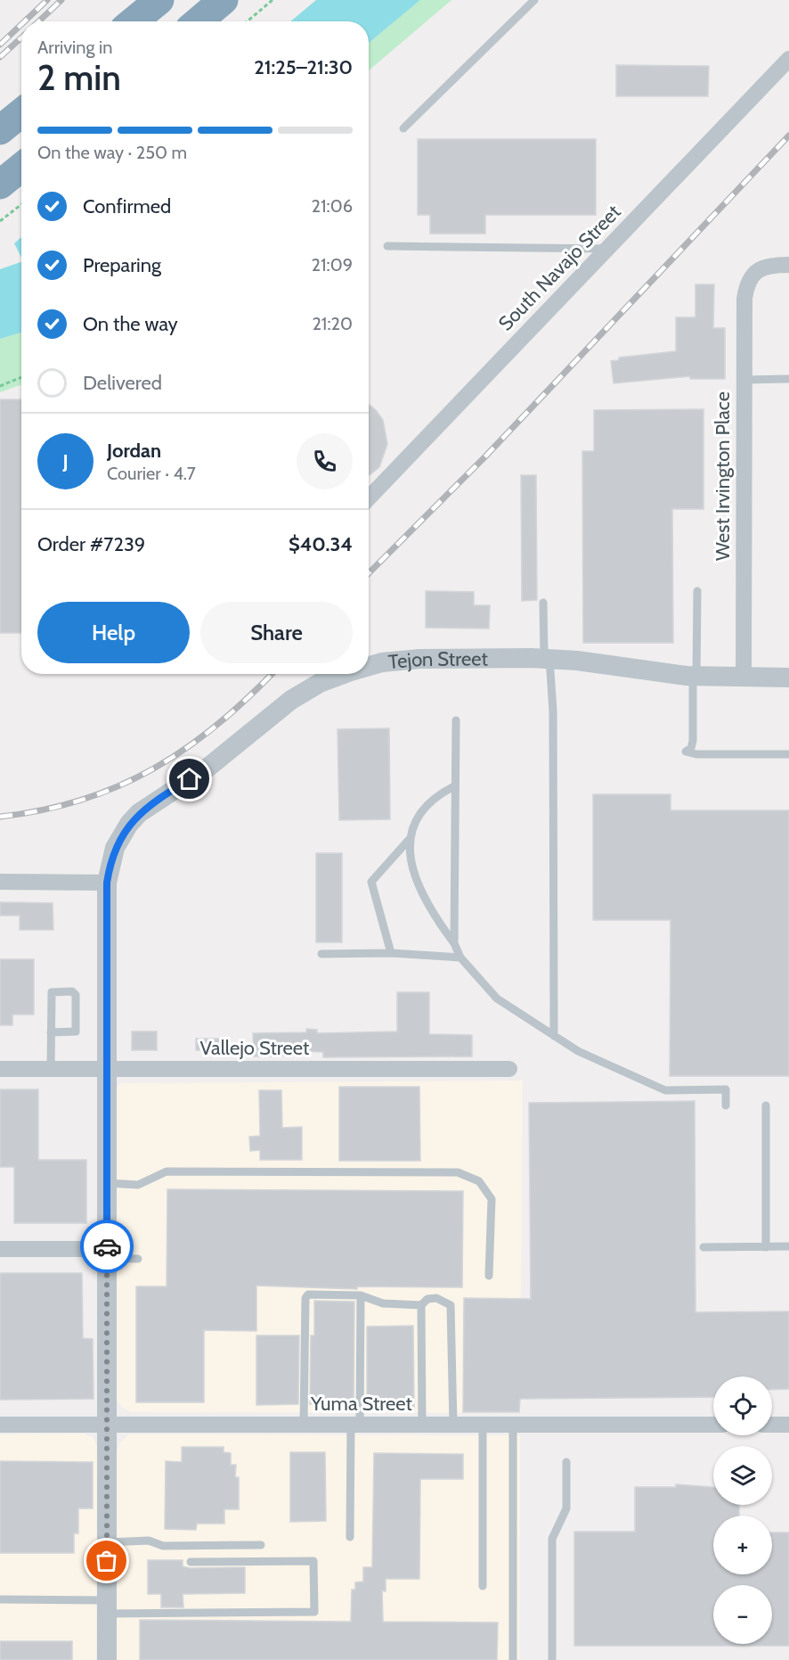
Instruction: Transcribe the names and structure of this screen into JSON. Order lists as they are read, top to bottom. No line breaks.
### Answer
{"streets":{"street":["South Navajo Street","West Irvington Place","Tejon Street","Vallejo Street","Yuma Street"]},"crossings":[["West Irvington Place","Tejon Street"],["Tejon Street","Vallejo Street"],["Tejon Street","Yuma Street"]],"page":{"heading":["2 min","Arriving in","21:25–21:30"],"panel":["Jordan","Courier · 4.7","Order #7239","$40.34"],"bar":"On the way · 250 m","list":[["Confirmed","21:06"],["Preparing","21:09"],["On the way","21:20"],"Delivered"],"round":"J","buttons":["Help","Share"],"map_buttons":["+","−"]}}
